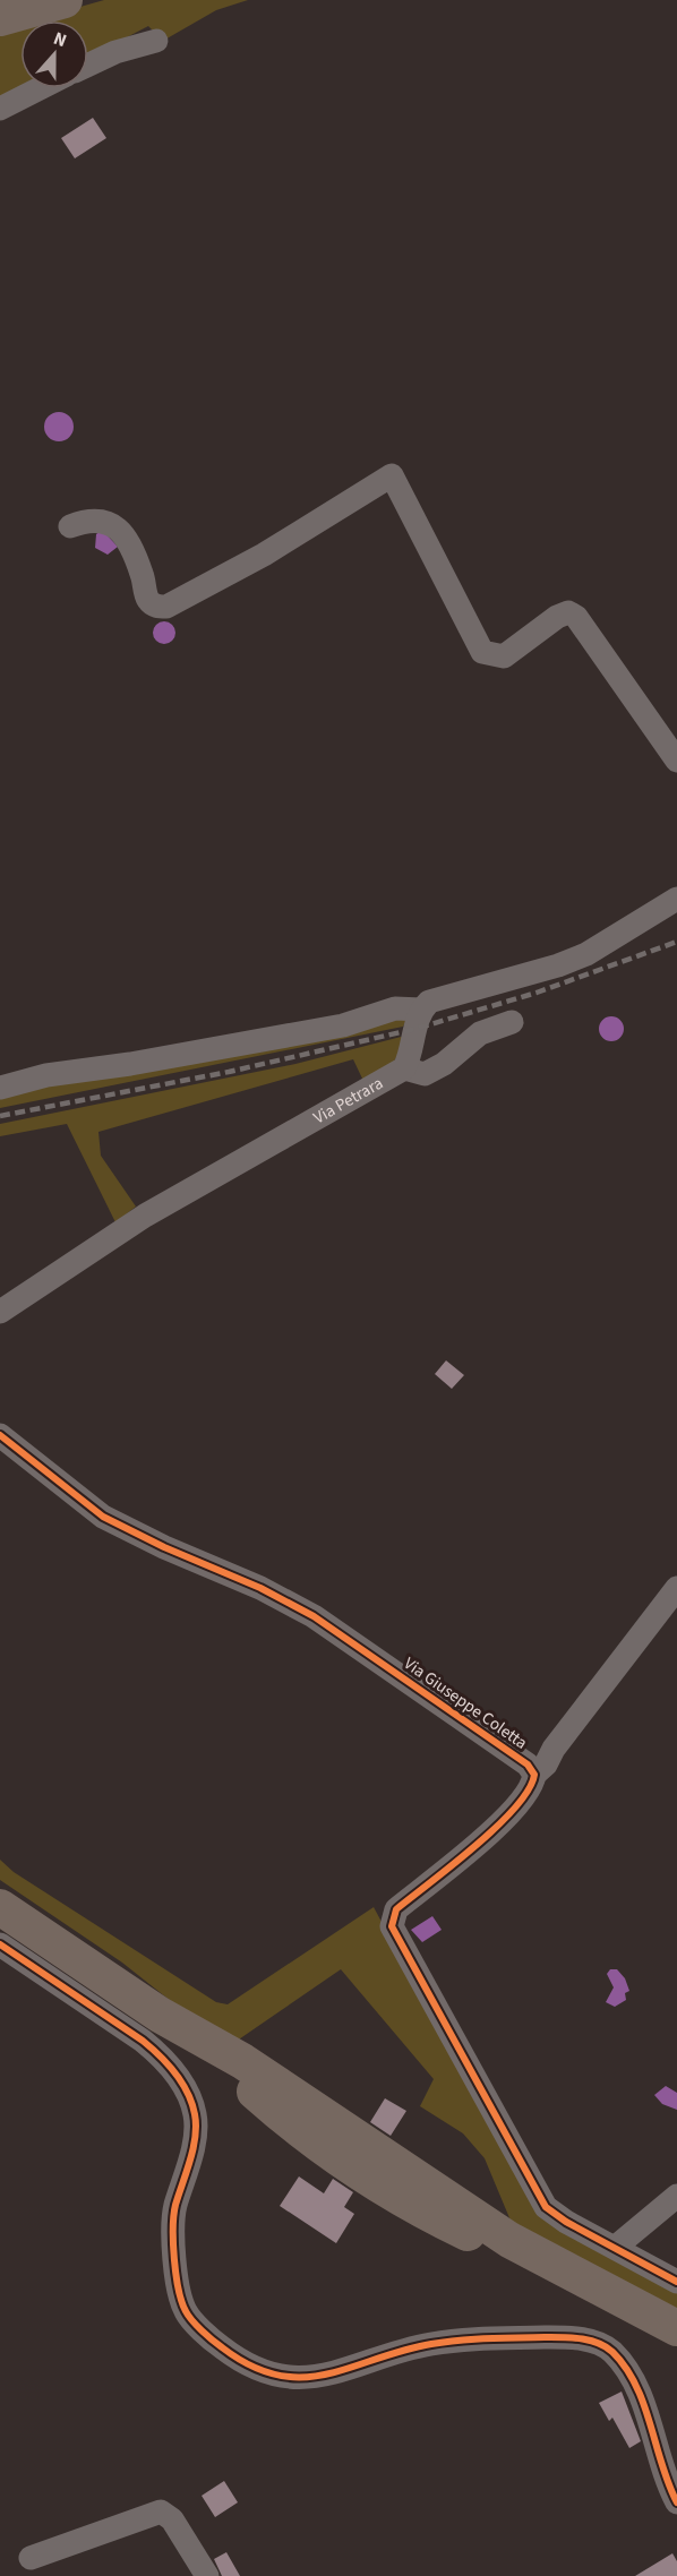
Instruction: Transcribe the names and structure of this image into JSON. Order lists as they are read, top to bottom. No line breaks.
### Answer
{"streets":{"street":["Via Petrara","Via Giuseppe Coletta"]},"north":"top"}
